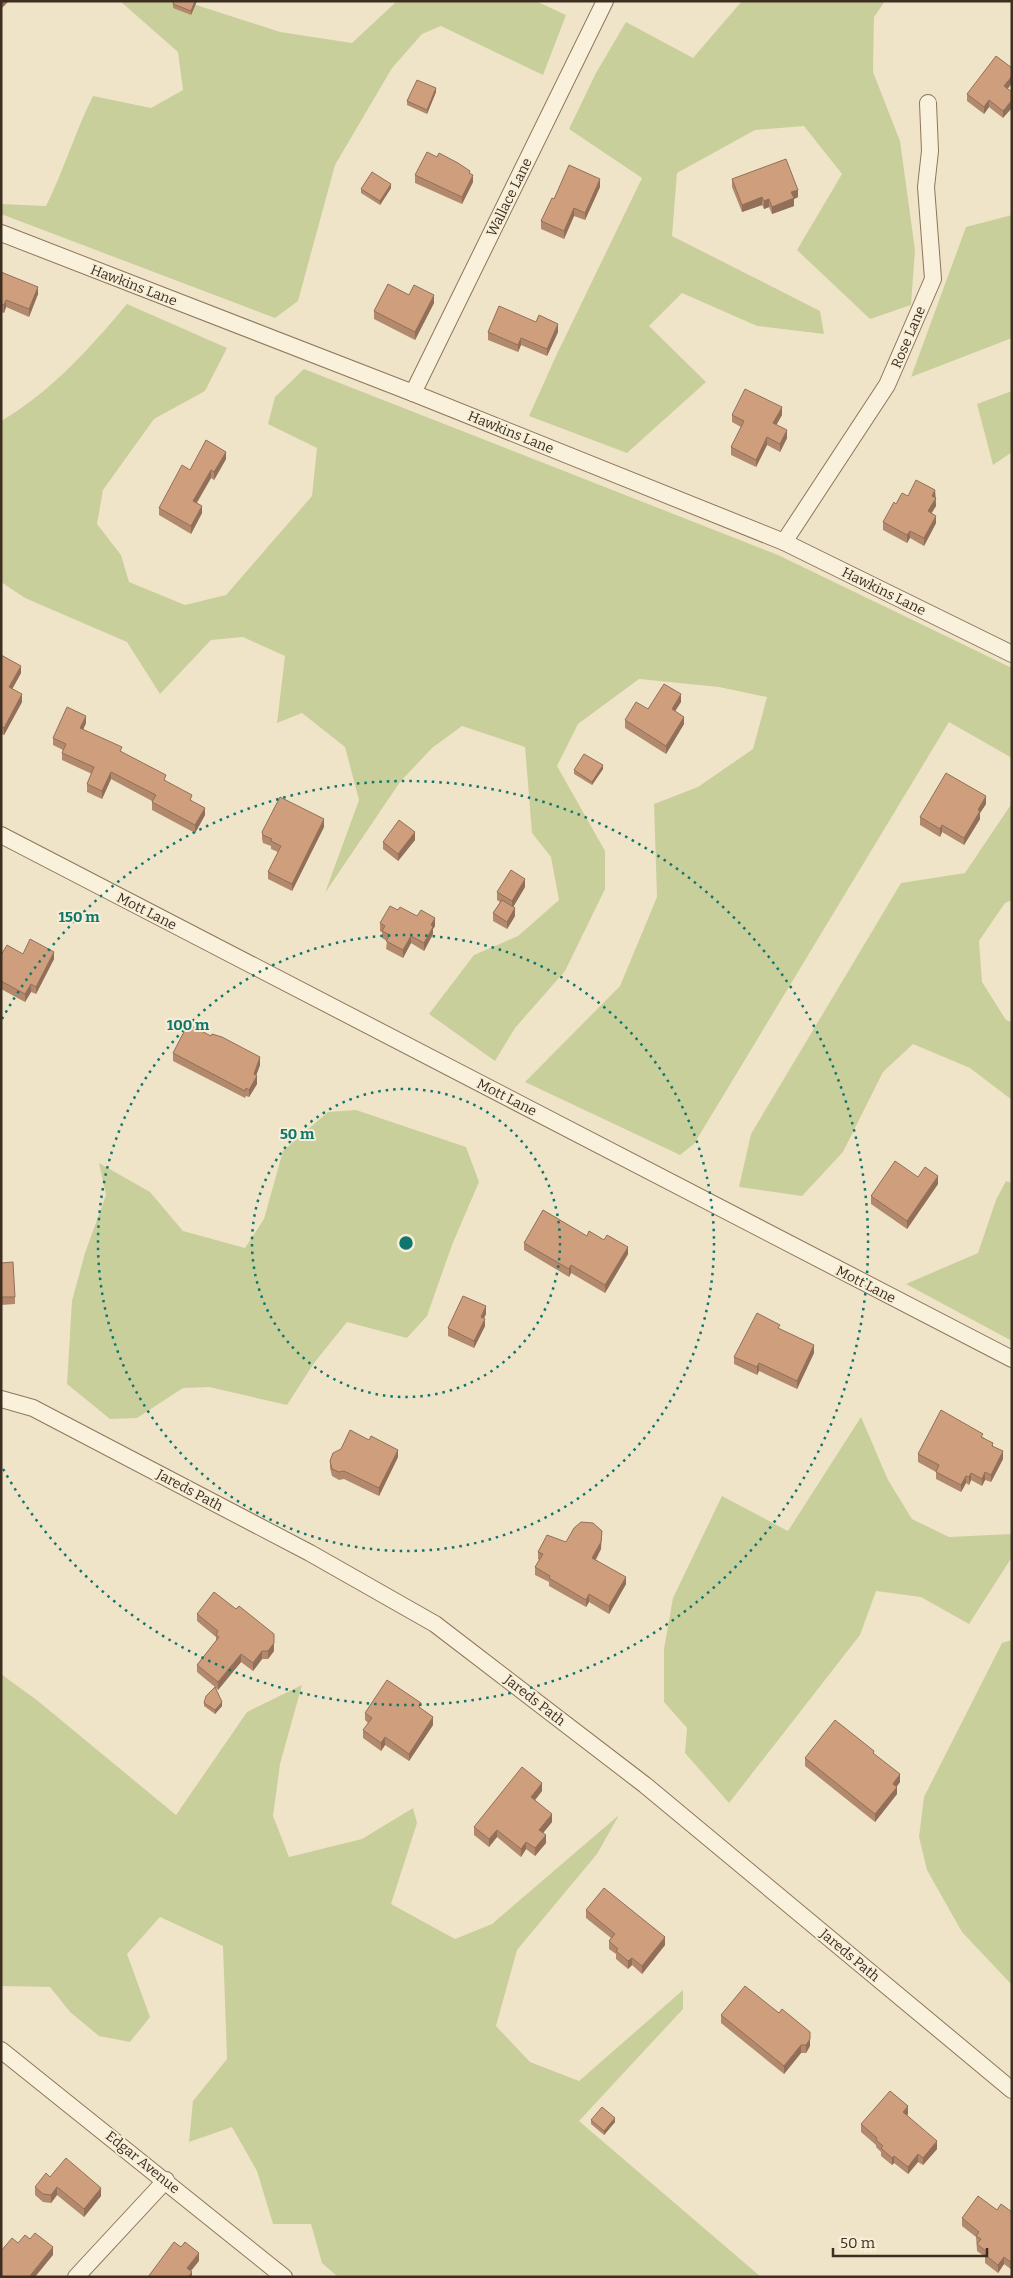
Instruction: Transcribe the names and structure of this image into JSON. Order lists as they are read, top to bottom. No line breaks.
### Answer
{"streets":{"street":["Wallace Lane","Hawkins Lane","Rose Lane","Mott Lane","Jareds Path","Edgar Avenue"]},"crossings":[["Wallace Lane","Hawkins Lane"],["Hawkins Lane","Rose Lane"]],"scale_bar":"50 m","rings":["150 m","100 m","50 m"]}
